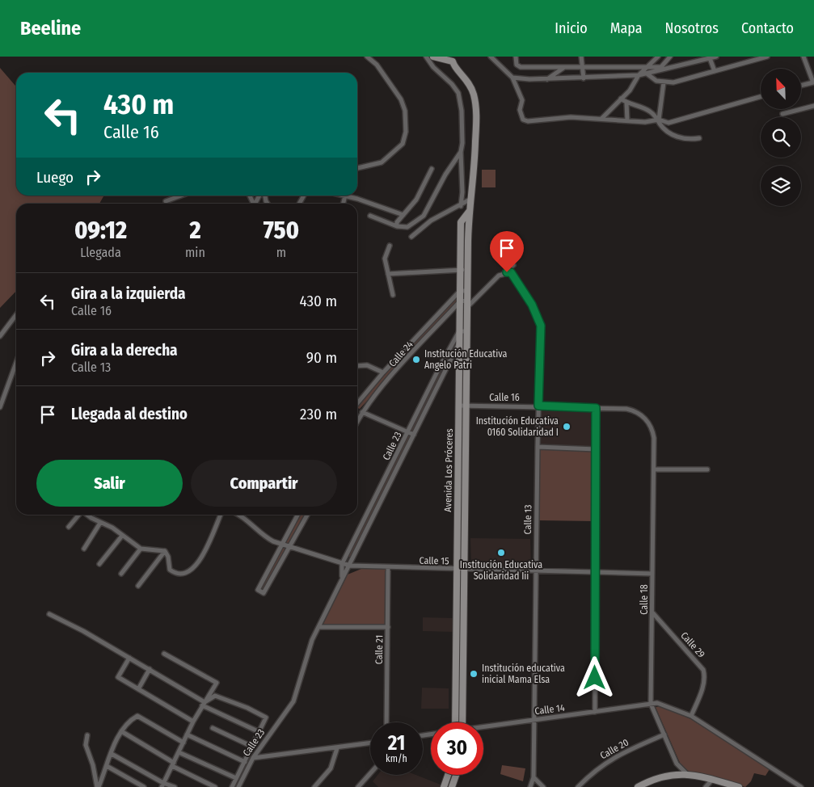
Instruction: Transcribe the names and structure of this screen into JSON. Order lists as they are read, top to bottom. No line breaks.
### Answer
{"streets":{"main road":["Avenida Los Próceres"],"street":["Calle 24","Calle 16","Calle 23","Calle 13","Calle 15","Calle 18","Calle 29","Calle 21","Calle 14","Calle 20"]},"crossings":[["Calle 24","Avenida Los Próceres"],["Calle 16","Avenida Los Próceres"],["Calle 16","Calle 13"],["Calle 16","Calle 18"],["Calle 23","Avenida Los Próceres"],["Calle 23","Calle 15"],["Avenida Los Próceres","Calle 15"],["Calle 13","Calle 15"],["Calle 13","Calle 14"],["Calle 15","Calle 18"],["Calle 15","Calle 21"],["Calle 18","Calle 29"],["Calle 18","Calle 14"],["Calle 18","Calle 20"],["Calle 29","Calle 14"]],"places":["Institución Educativa Angelo Patri","Institución Educativa 0160 Solidaridad I","Institución Educativa Solidaridad Iii","Institución educativa inicial Mama Elsa"],"north":"top left","page":{"header":"Beeline","nav":["Inicio","Mapa","Nosotros","Contacto"],"turn":["430 m","Calle 16"],"then":"Luego","eta":["09:12","Llegada","2","min","750","m"],"list":[{"name":"Gira a la izquierda","note":"Calle 16","value":"430 m"},{"name":"Gira a la derecha","note":"Calle 13","value":"90 m"},{"name":"Llegada al destino","value":"230 m"}],"buttons":["Salir","Compartir"],"speed":"21 km/h","limit":"30"}}
